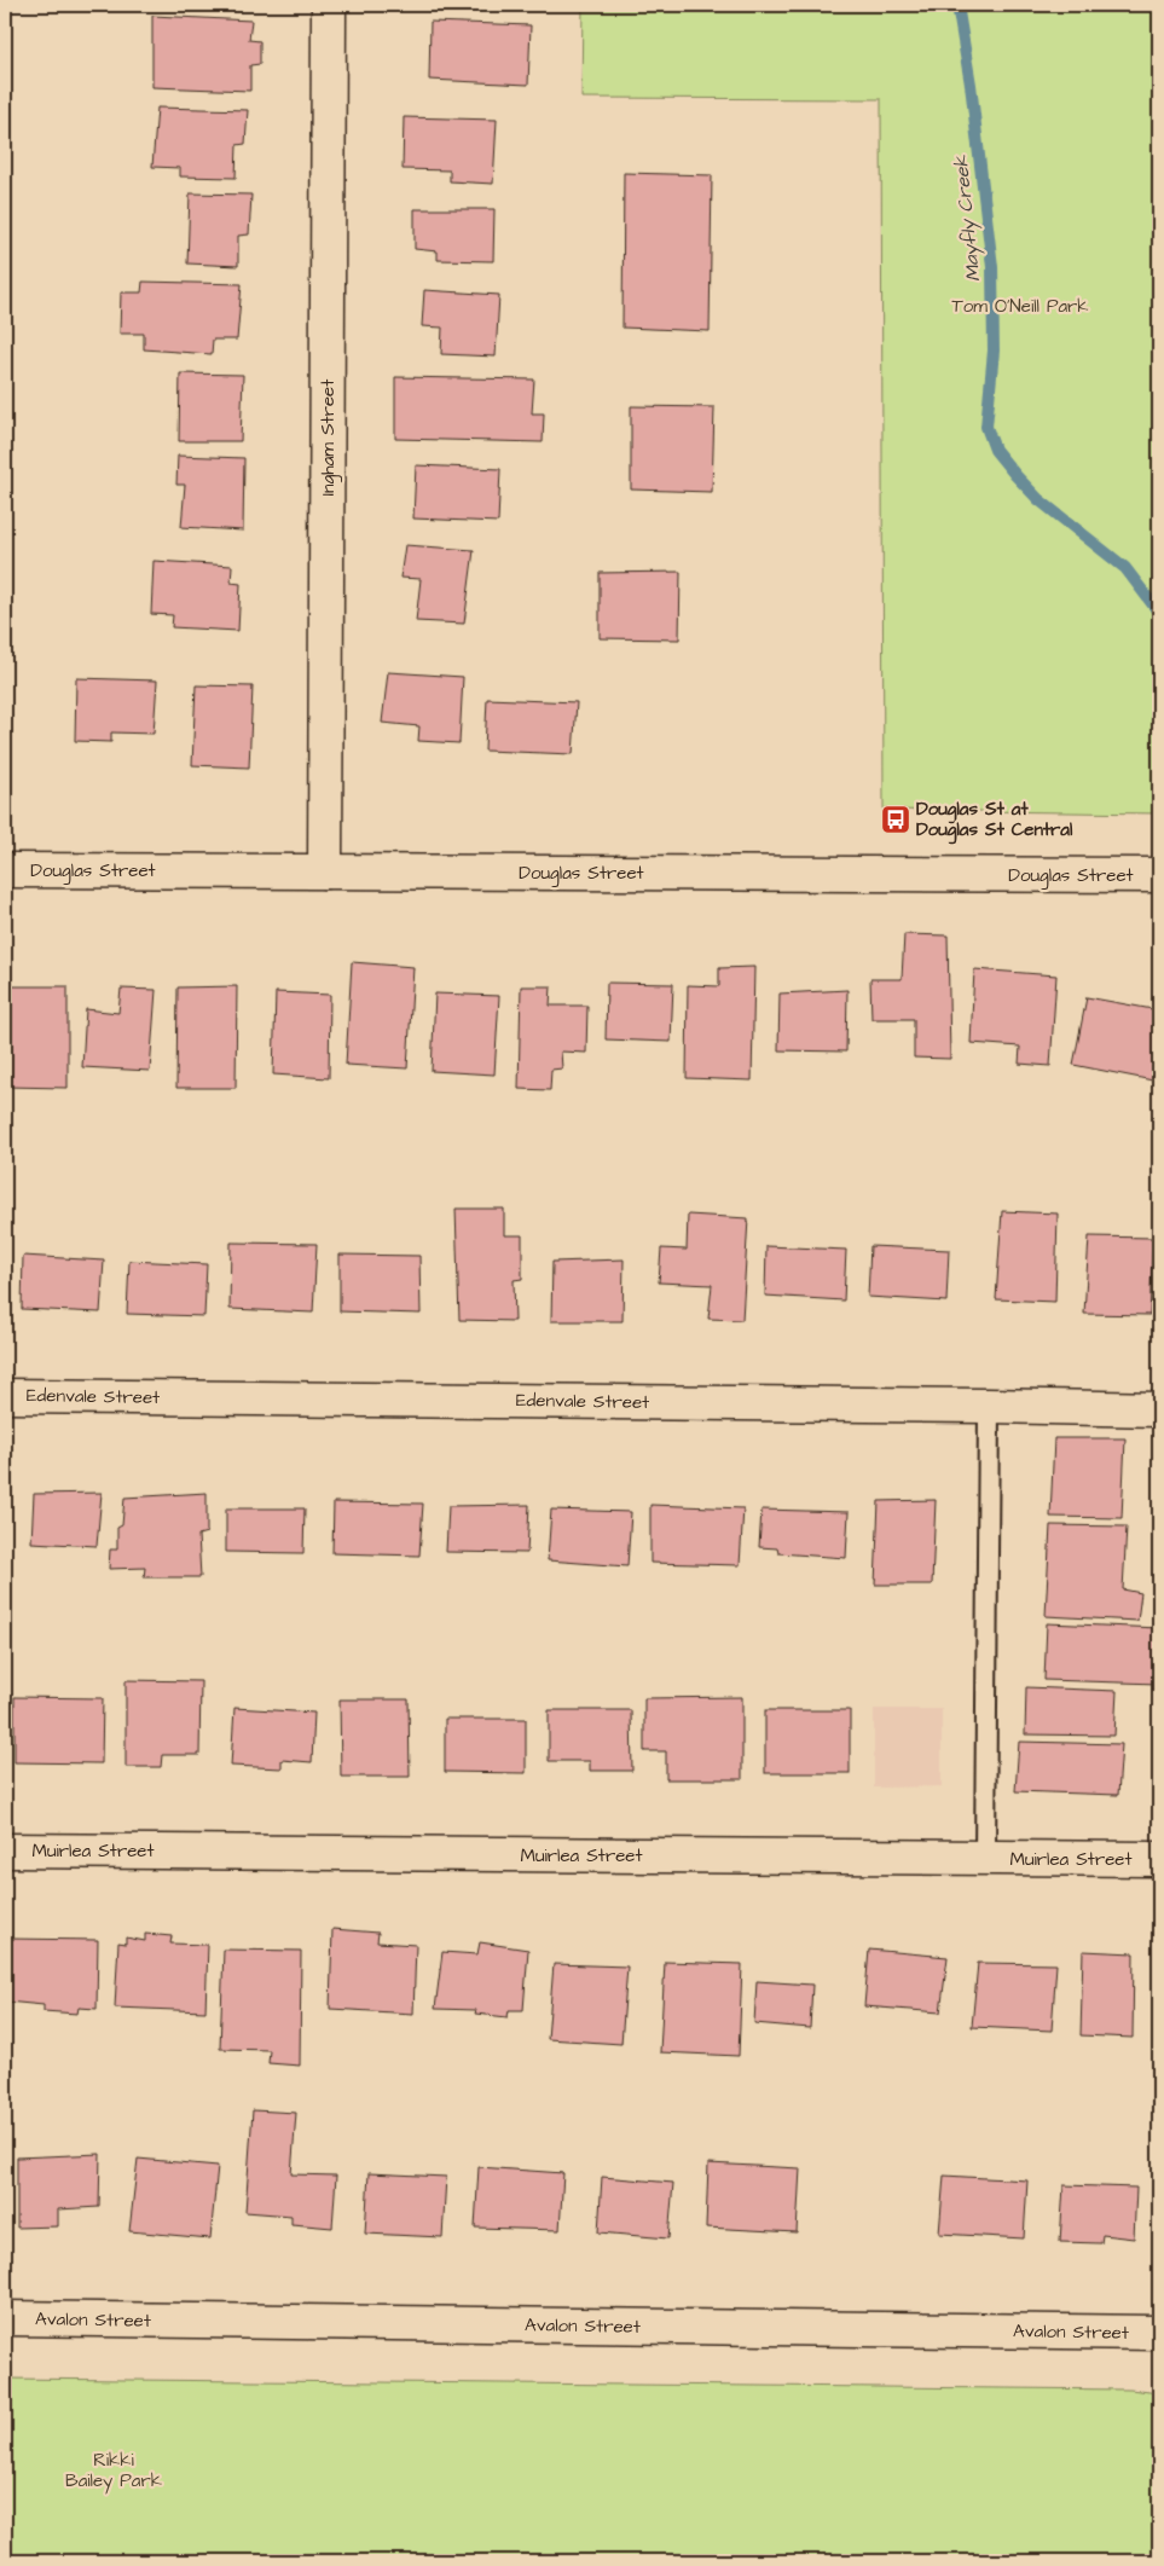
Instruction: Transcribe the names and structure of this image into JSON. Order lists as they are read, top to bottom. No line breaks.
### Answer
{"streets":{"street":["Ingham Street","Douglas Street","Edenvale Street","Muirlea Street","Avalon Street"]},"crossings":[["Ingham Street","Douglas Street"]],"water":["Mayfly Creek"],"parks":["Tom O'Neill Park","Rikki Bailey Park"],"places":{"bus stop":["Douglas St at Douglas St Central"]}}
